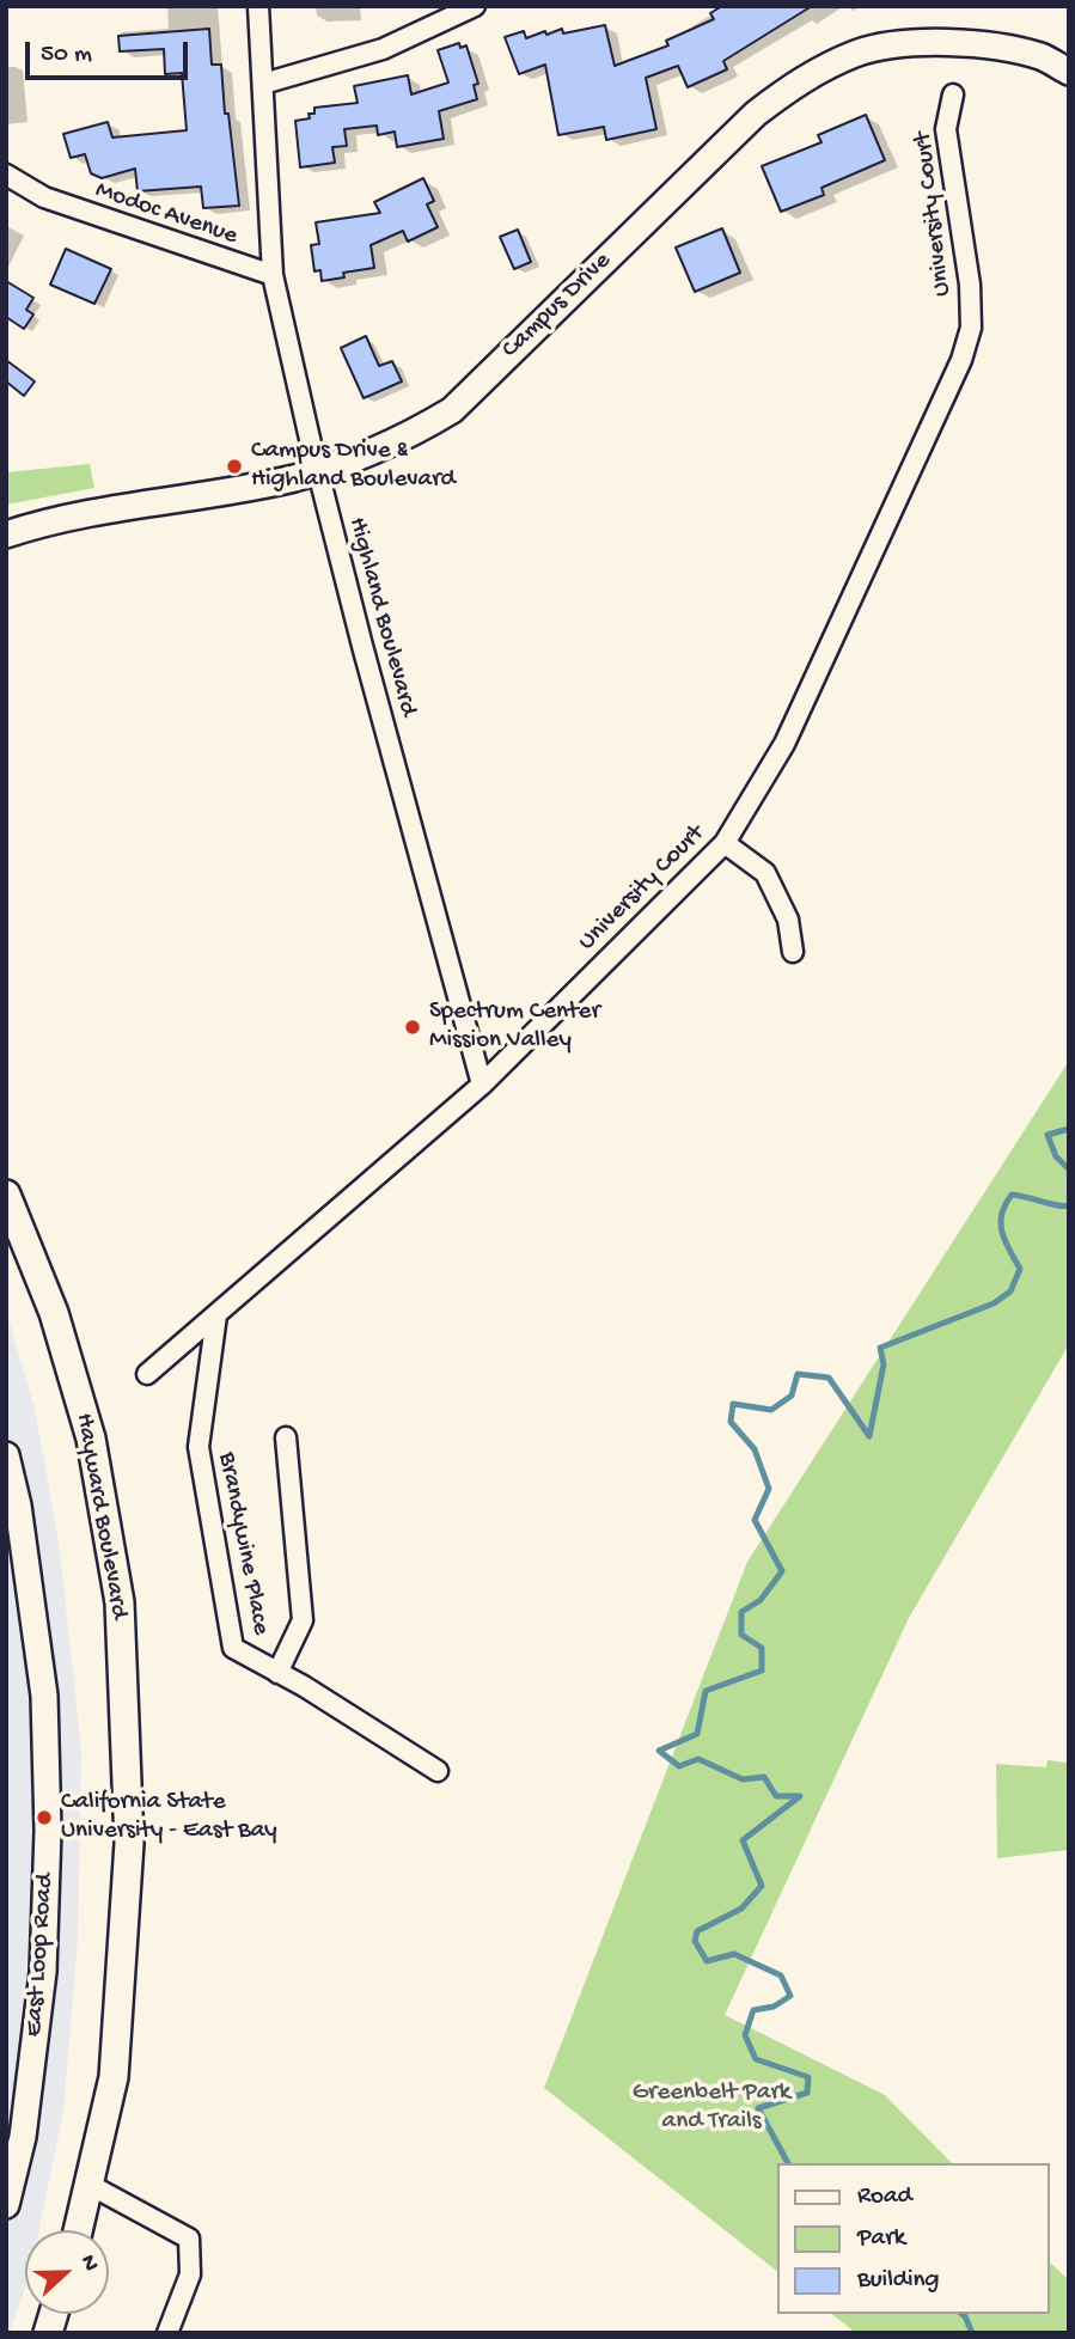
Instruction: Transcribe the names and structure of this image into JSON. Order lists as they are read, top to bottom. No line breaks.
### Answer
{"streets":{"main road":["Hayward Boulevard"],"street":["Modoc Avenue","University Court","Campus Drive","Highland Boulevard","Brandywine Place","East Loop Road"]},"crossings":[["Modoc Avenue","Highland Boulevard"],["University Court","Highland Boulevard"],["University Court","Brandywine Place"],["Campus Drive","Highland Boulevard"]],"parks":["Greenbelt Park and Trails"],"places":["Campus Drive & Highland Boulevard","Spectrum Center Mission Valley","California State University - East Bay"],"legend":["Road","Park","Building"],"scale_bar":"50 m","north":"right"}
